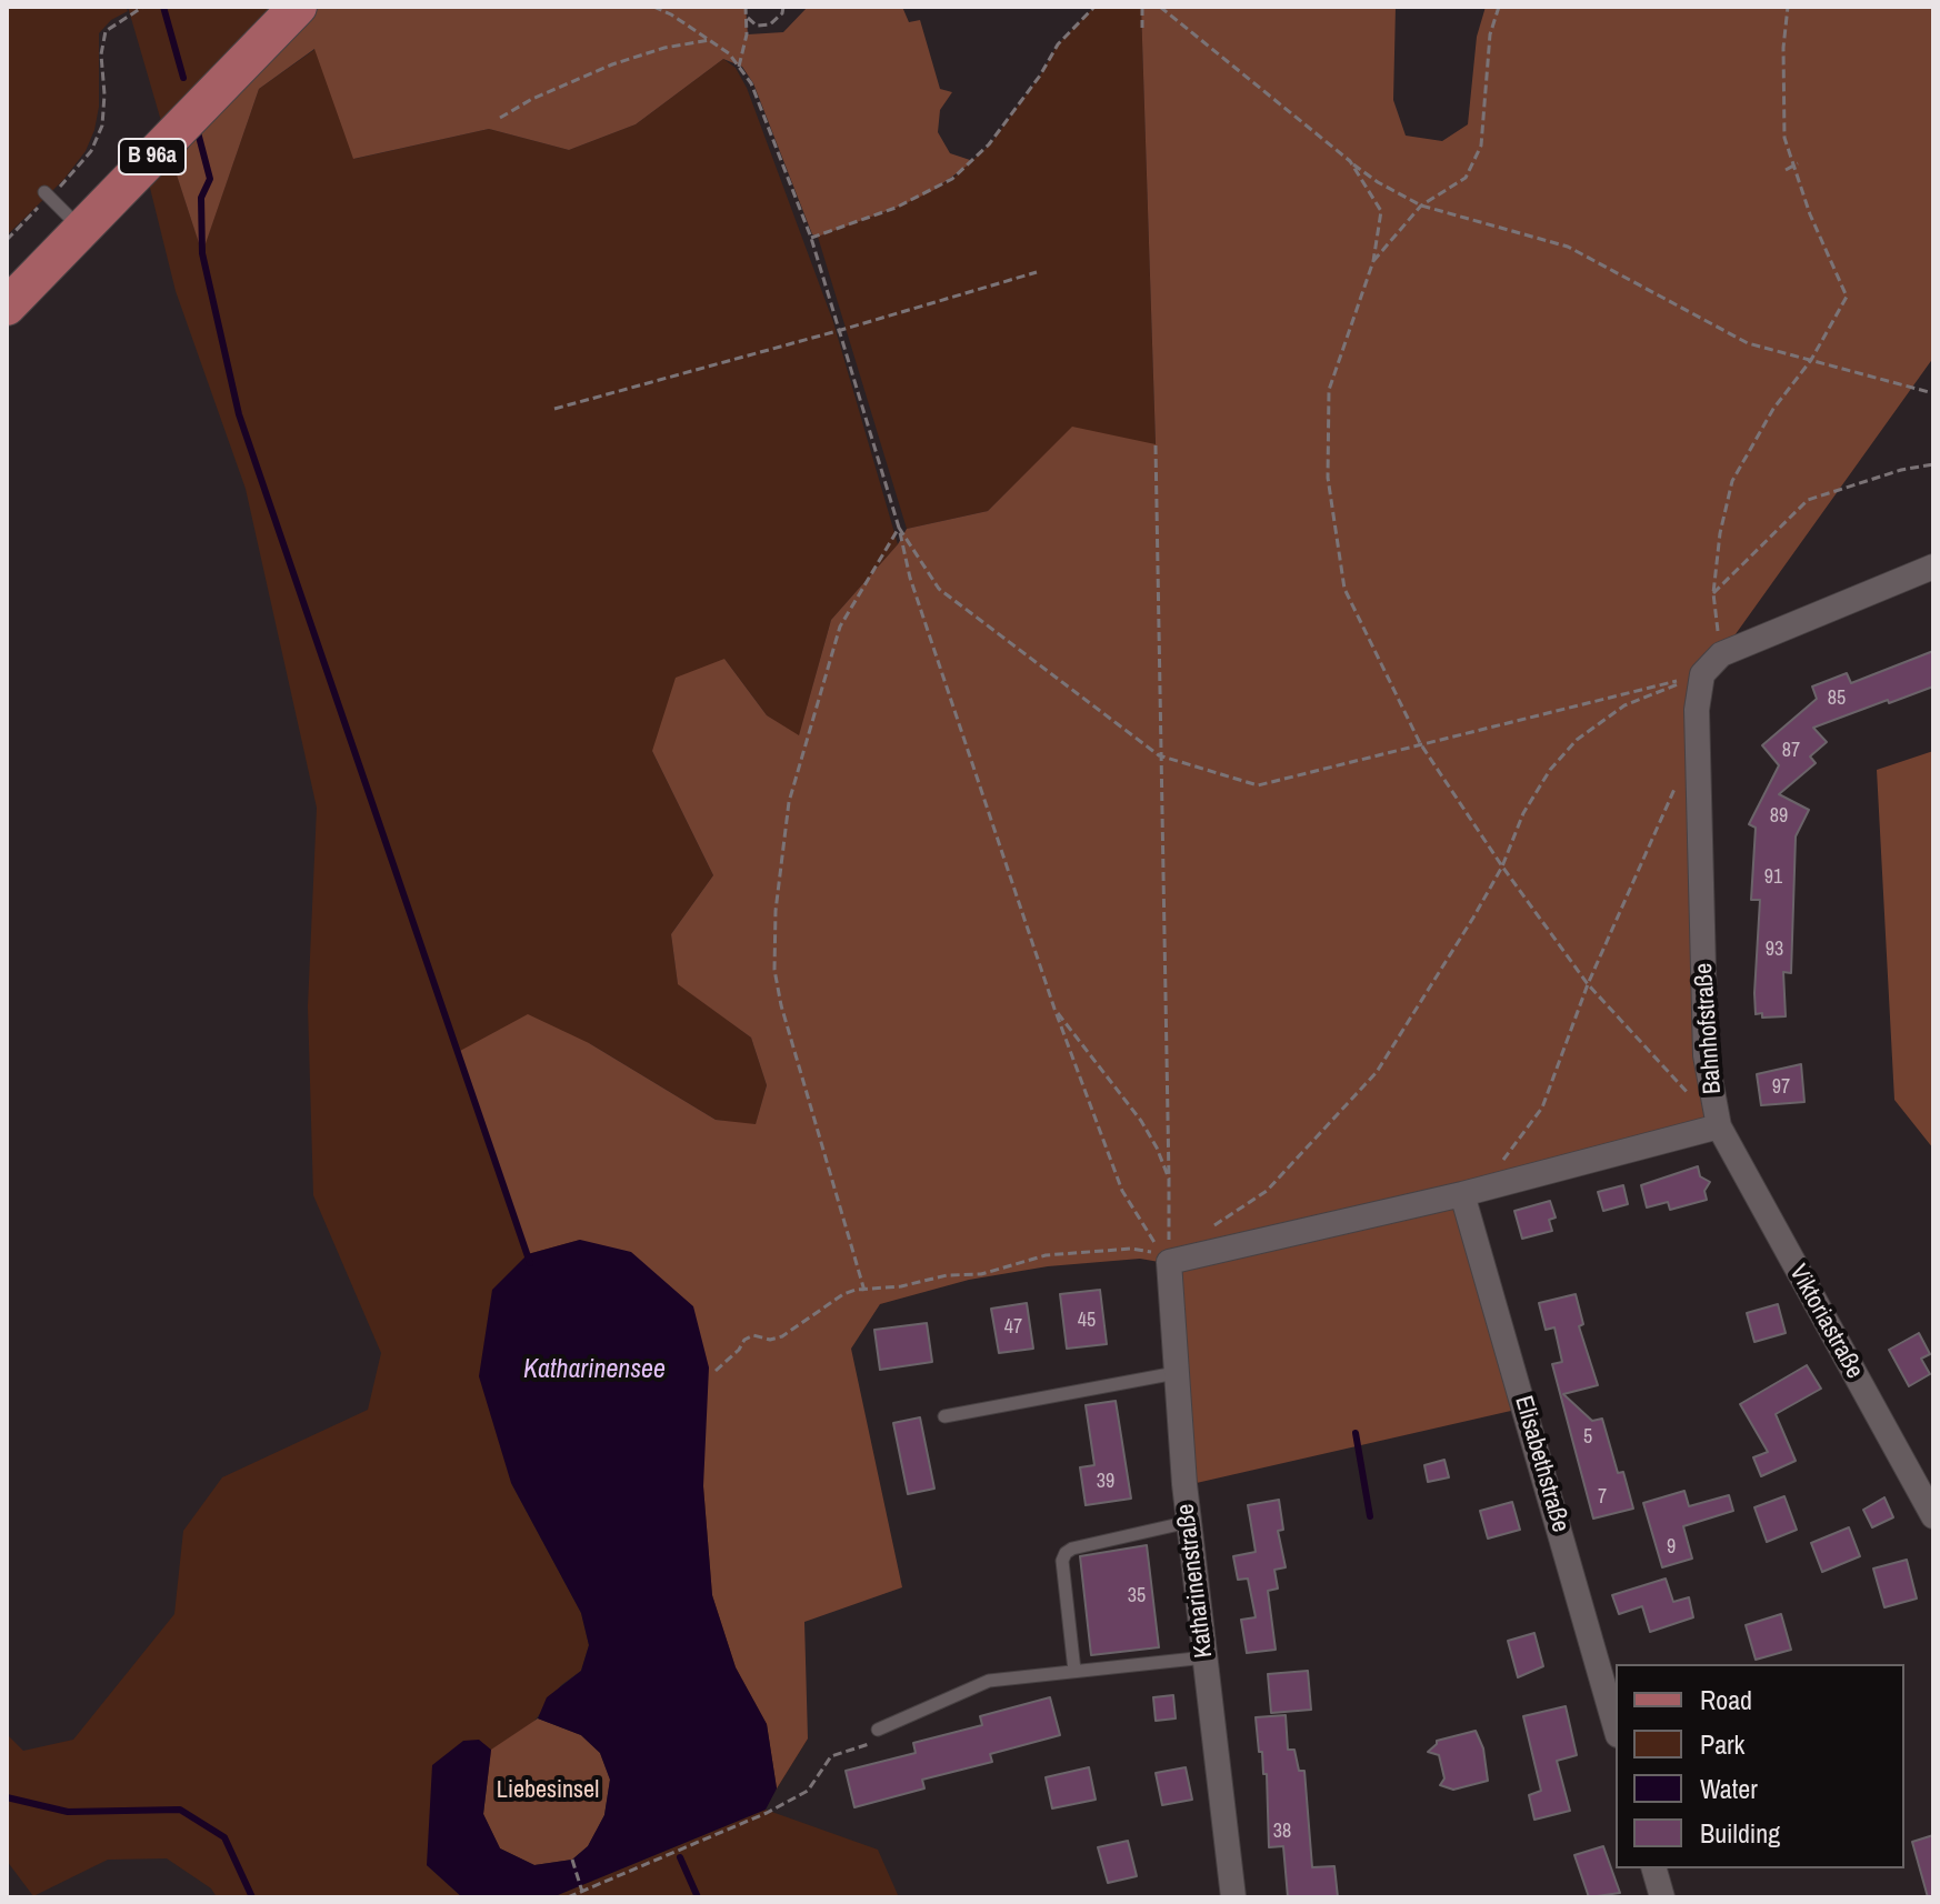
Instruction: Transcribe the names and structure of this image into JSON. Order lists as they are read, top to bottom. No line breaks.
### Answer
{"streets":{"main road":["B 96a"],"street":["Bahnhofstraße","Viktoriastraße","Elisabethstraße","Katharinenstraße"]},"crossings":[["Bahnhofstraße","Viktoriastraße"],["Bahnhofstraße","Elisabethstraße"],["Bahnhofstraße","Katharinenstraße"]],"water":["Katharinensee"],"parks":["Liebesinsel"],"house_numbers":["85","87","89","91","93","97","45","47","5","39","7","9","35","38"],"legend":["Road","Park","Water","Building"]}
